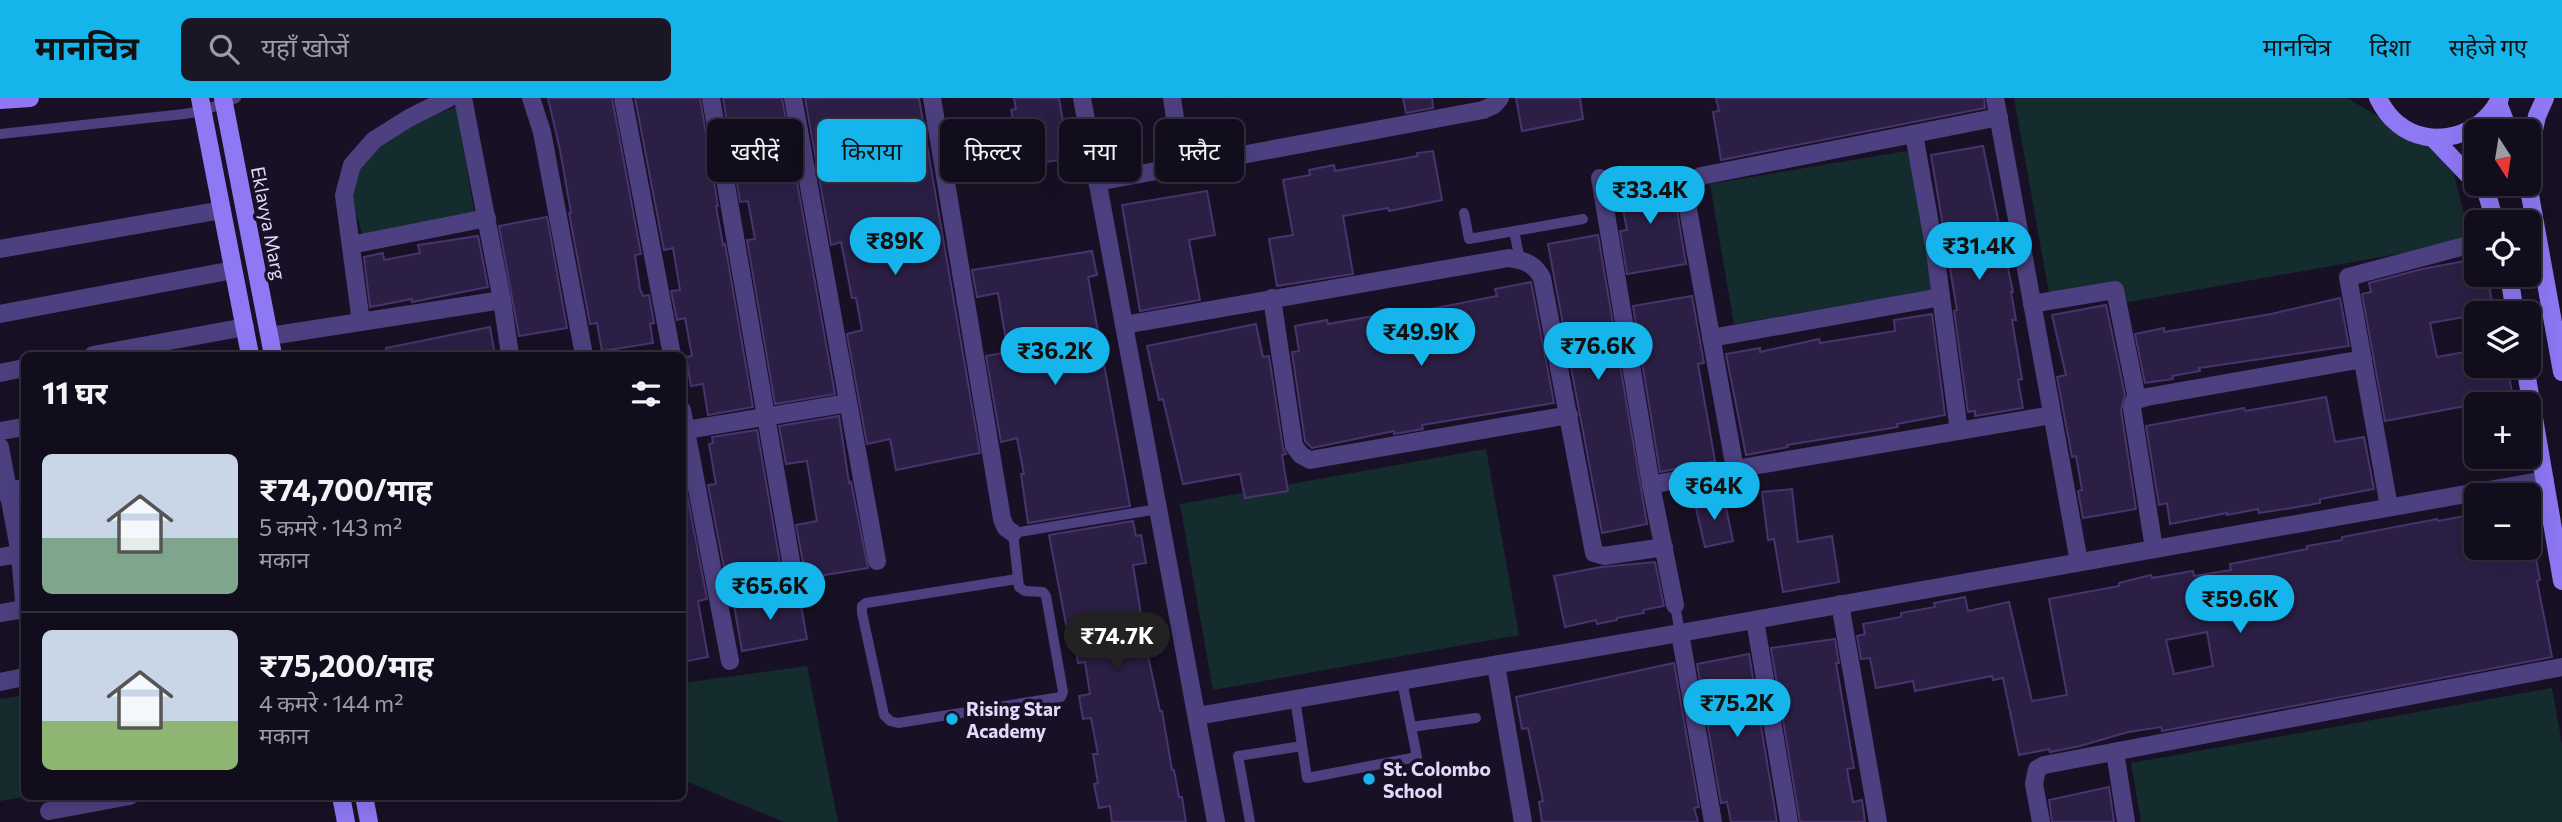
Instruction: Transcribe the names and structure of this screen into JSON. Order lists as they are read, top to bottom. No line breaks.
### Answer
{"streets":{"street":["Eklavya Marg"]},"places":["Rising Star Academy","St. Colombo School"],"north":"bottom","page":{"header":"मानचित्र","search":"यहाँ खोजें","nav":["मानचित्र","दिशा","सहेजे गए"],"map_buttons":["+","−"],"chip":["खरीदें","किराया","फ़िल्टर","नया","फ़्लैट"],"price":["₹33.4K","₹89K","₹31.4K","₹49.9K","₹76.6K","₹36.2K","₹64K","₹65.6K","₹59.6K","₹74.7K","₹75.2K"],"heading":"11 घर","list":[{"name":"₹74,700/माह","note":"5 कमरे · 143 m² · मकान"},{"name":"₹75,200/माह","note":"4 कमरे · 144 m² · मकान"}]}}
